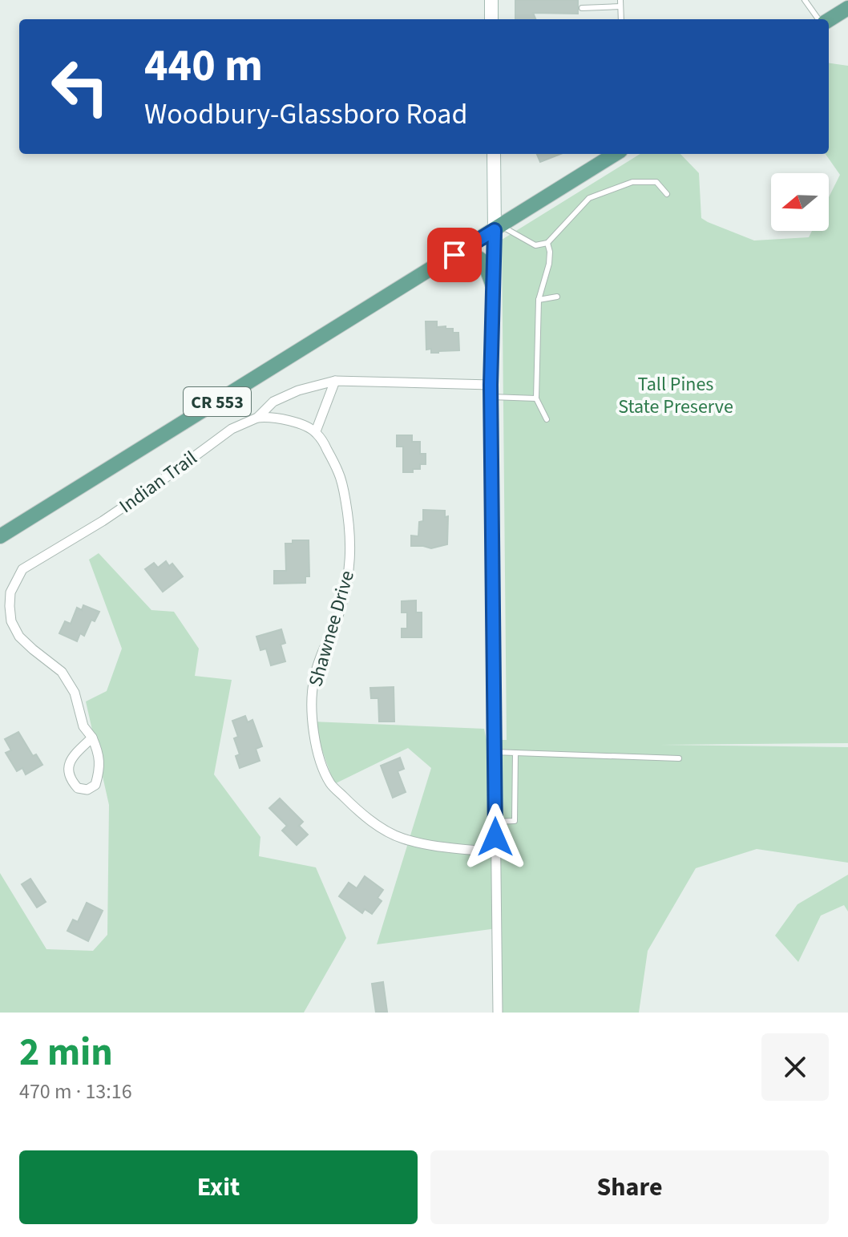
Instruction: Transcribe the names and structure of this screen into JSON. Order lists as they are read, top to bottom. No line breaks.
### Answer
{"streets":{"main road":["CR 553"],"street":["Indian Trail","Shawnee Drive"]},"parks":["Tall Pines State Preserve"],"north":"left","page":{"turn":["440 m","Woodbury-Glassboro Road"],"heading":["2 min","470 m · 13:16"],"buttons":["Exit","Share"]}}
